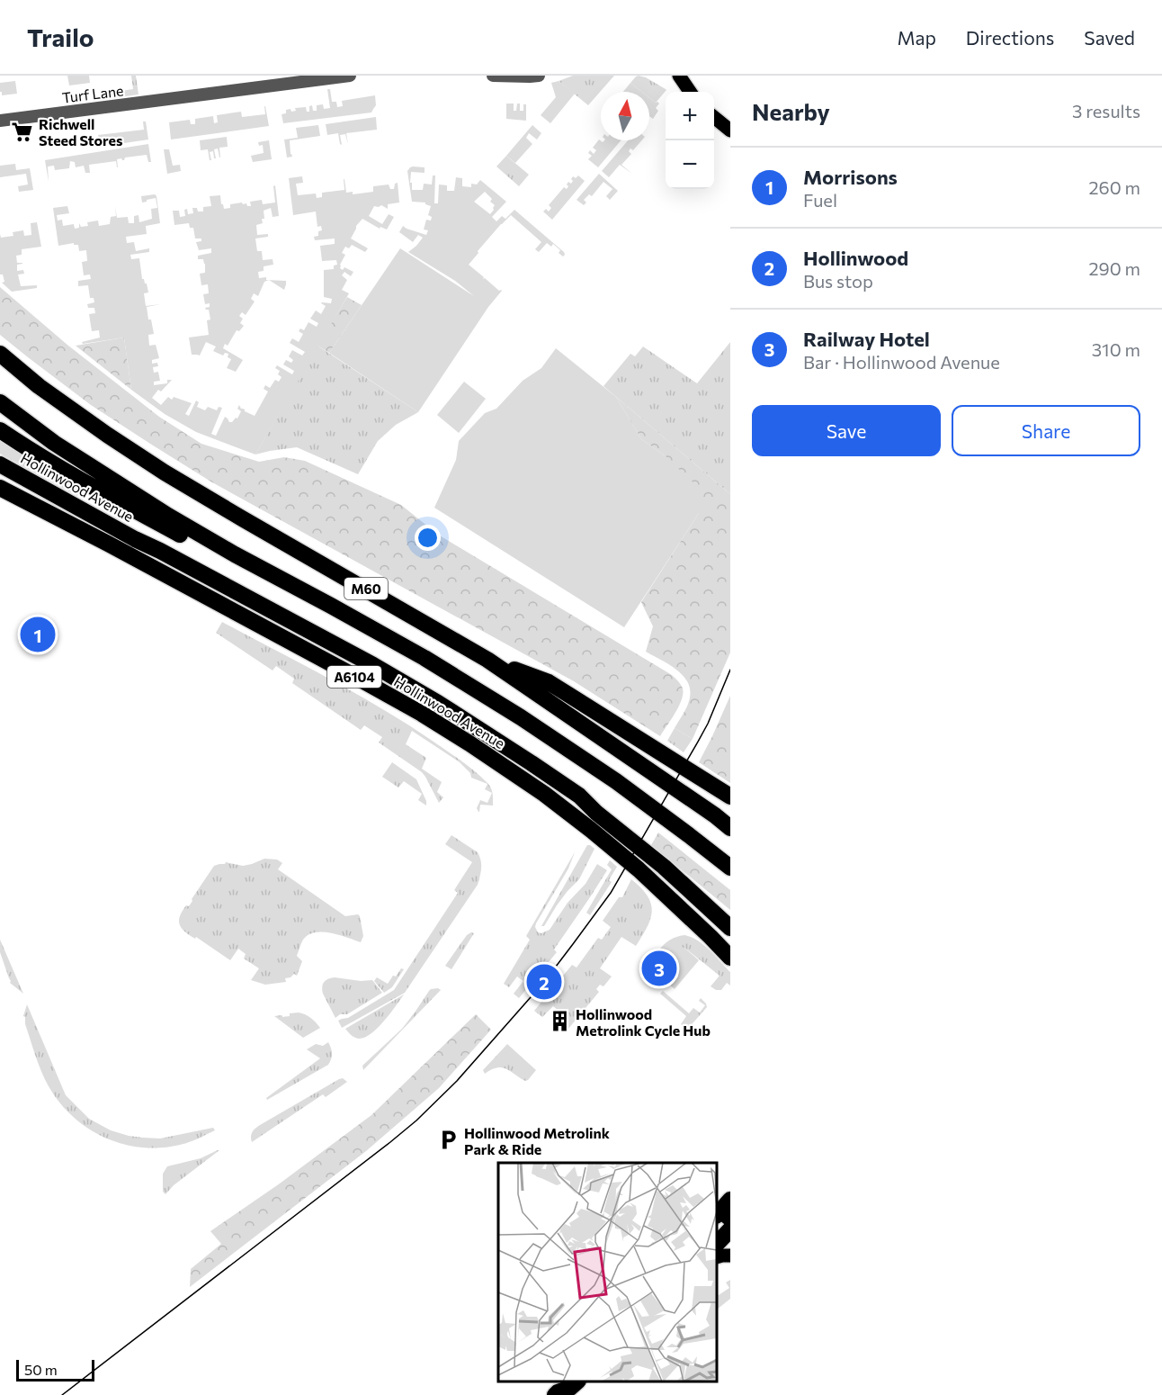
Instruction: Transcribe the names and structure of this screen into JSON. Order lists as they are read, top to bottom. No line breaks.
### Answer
{"streets":{"highway":["Hollinwood Avenue","M60","A6104"],"street":["Turf Lane"]},"places":{"supermarket":["Richwell Steed Stores"],"building":["Hollinwood Metrolink Cycle Hub"],"parking":["Hollinwood Metrolink Park & Ride"]},"scale_bar":"50 m","north":"top","page":{"header":"Trailo","nav":["Map","Directions","Saved"],"heading":["Nearby","3 results"],"map_buttons":["+","−"],"list":[{"mark":"1","name":"Morrisons","note":"Fuel","value":"260 m"},{"mark":"2","name":"Hollinwood","note":"Bus stop","value":"290 m"},{"mark":"3","name":"Railway Hotel","note":"Bar · Hollinwood Avenue","value":"310 m"}],"buttons":["Save","Share"],"pins":["1","3","2"],"scale":"50 m"}}
